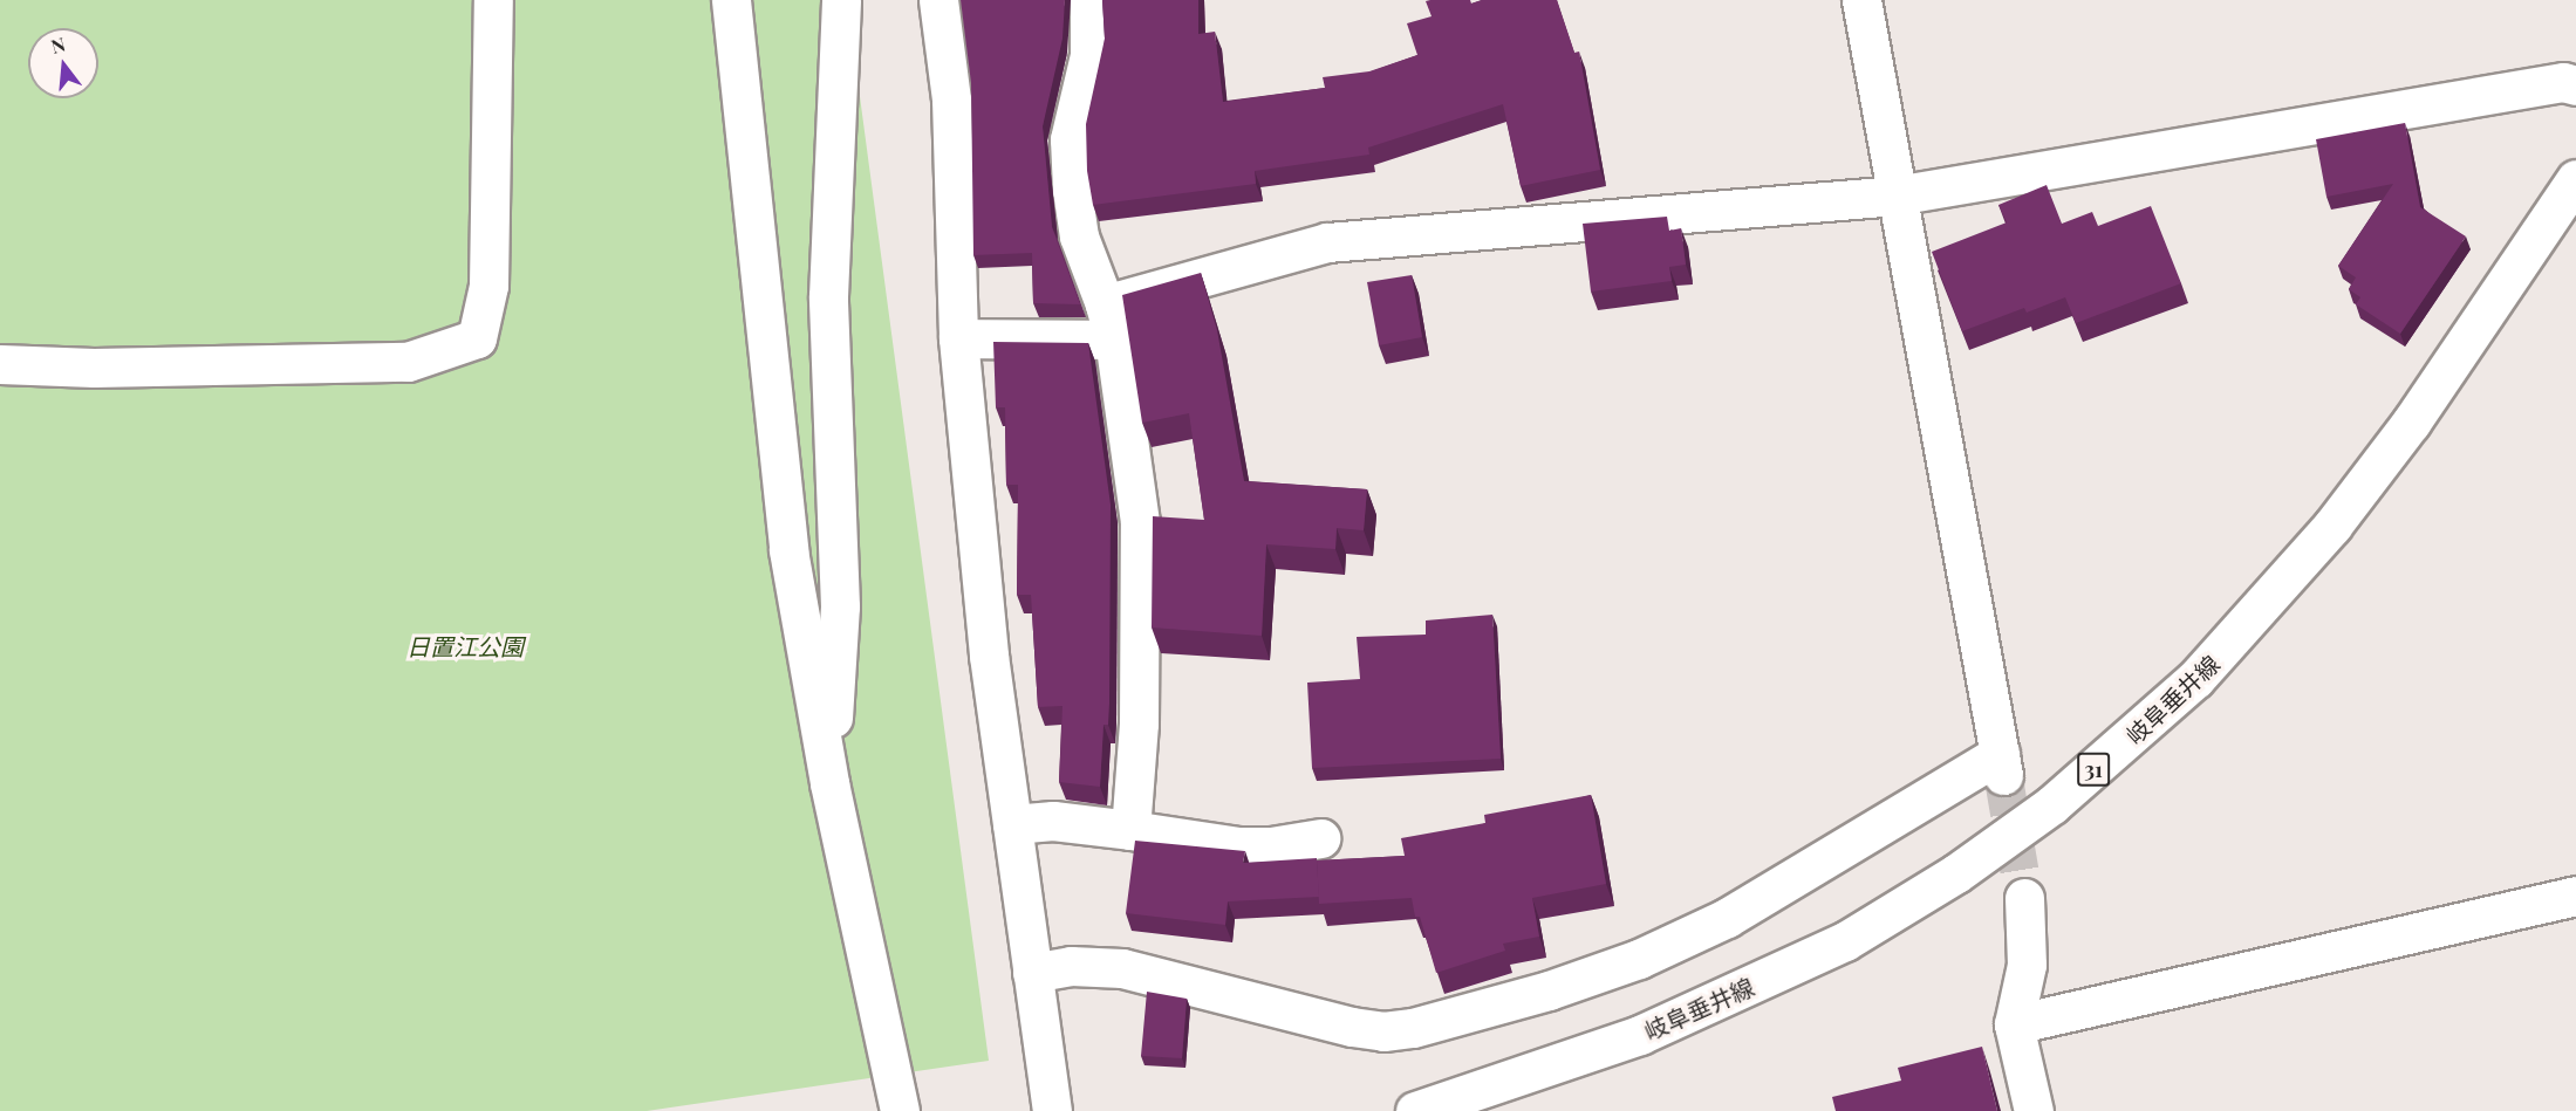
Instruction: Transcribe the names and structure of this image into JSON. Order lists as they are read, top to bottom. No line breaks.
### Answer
{"streets":{"street":["岐阜垂井線","31"]},"parks":["日置江公園"],"north":"top"}
